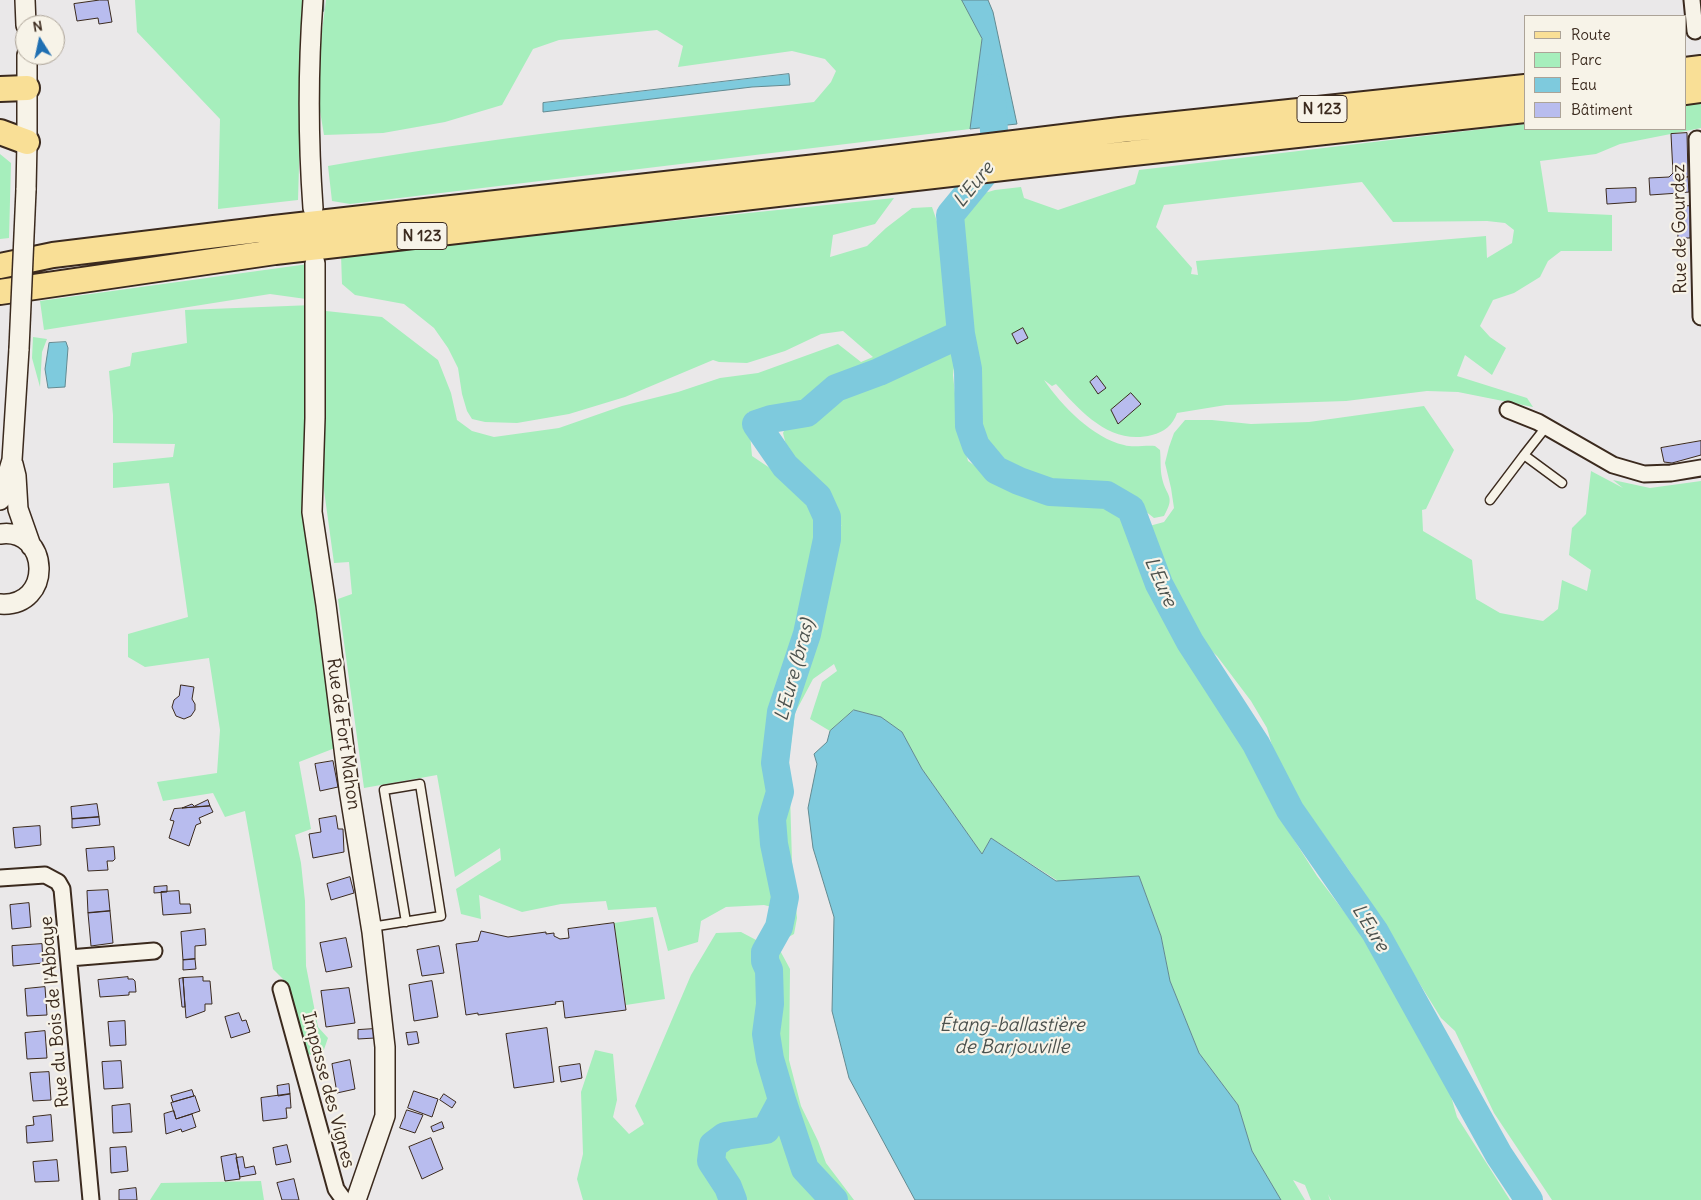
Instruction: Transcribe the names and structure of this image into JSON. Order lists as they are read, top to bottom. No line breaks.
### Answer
{"streets":{"main road":["N 123"],"street":["Rue de Gourdez","Rue de Fort Mahon","Rue du Bois de l'Abbaye","Impasse des Vignes"]},"water":["L'Eure","L'Eure (bras)","Étang-ballastière de Barjouville"],"legend":["Route","Parc","Eau","Bâtiment"],"north":"top"}
